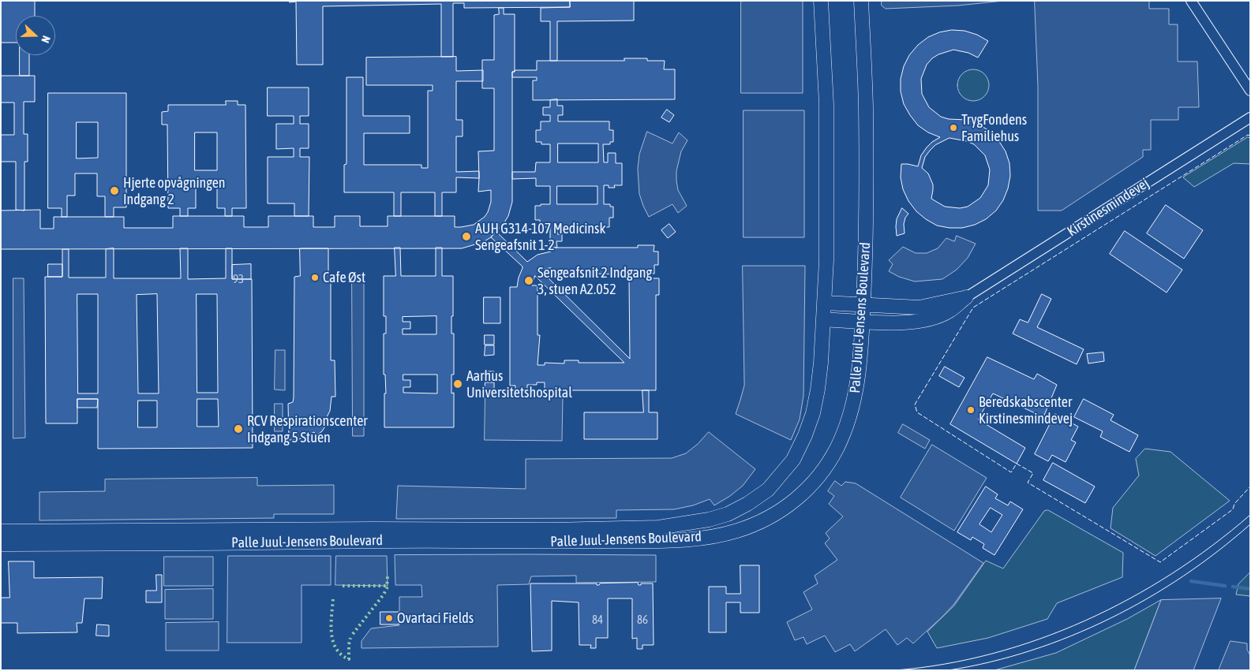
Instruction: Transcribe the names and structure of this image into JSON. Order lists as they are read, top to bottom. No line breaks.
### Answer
{"streets":{"street":["Kirstinesmindevej","Palle Juul-Jensens Boulevard"]},"crossings":[["Kirstinesmindevej","Palle Juul-Jensens Boulevard"]],"places":["TrygFondens Familiehus","Hjerte opvågningen Indgang 2","AUH G314-107 Medicinsk Sengeafsnit 1-2","Cafe Øst","Sengeafsnit 2 Indgang 3, stuen A2.052","Aarhus Universitetshospital","Beredskabscenter Kirstinesmindevej","RCV Respirationscenter Indgang 5 Stuen","Ovartaci Fields"],"house_numbers":["93","84","86"],"north":"right"}
